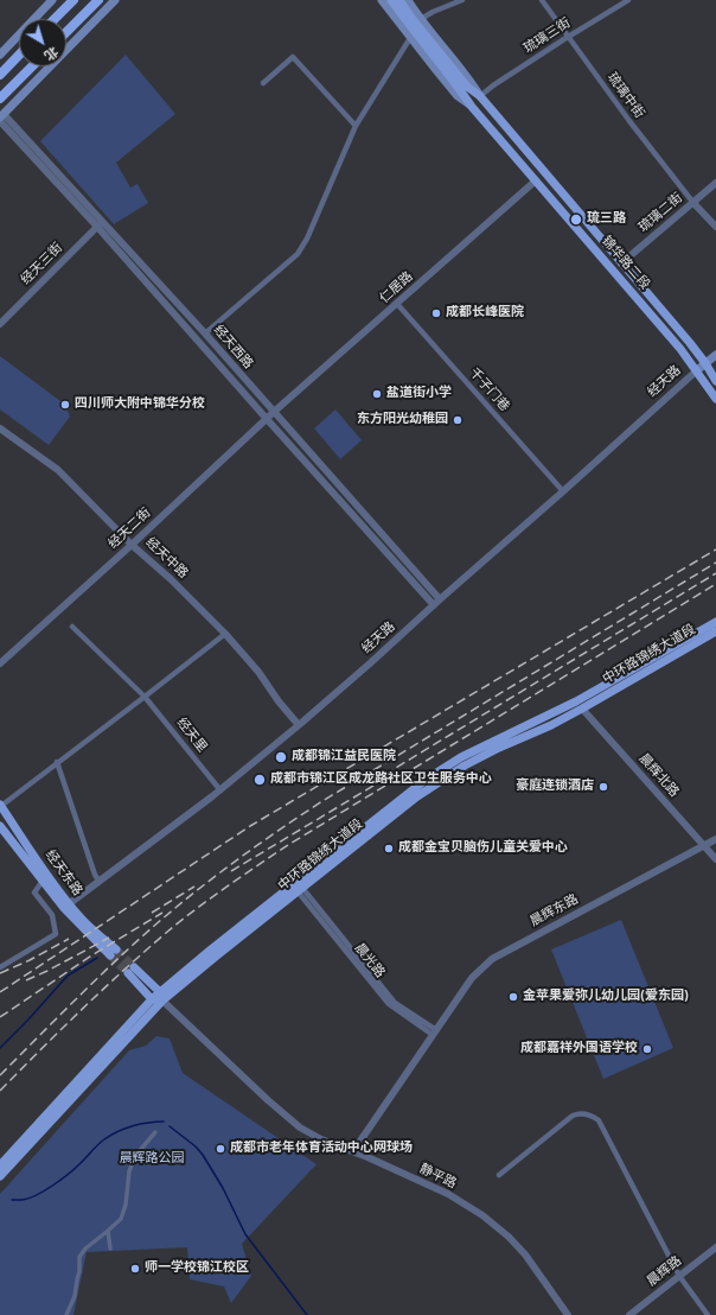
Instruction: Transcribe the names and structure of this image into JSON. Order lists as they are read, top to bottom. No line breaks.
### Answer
{"streets":{"main road":["锦华路二段","中环路锦绣大道段","经天东路"],"street":["琉璃三街","琉璃中街","琉璃二街","经天三街","仁居路","经天西路","经天路","千子门巷","经天二街","经天中路","经天里","晨辉北路","晨辉东路","晨光路","静平路","晨辉路"]},"crossings":[["琉璃三街","琉璃中街"],["琉璃三街","锦华路二段"],["琉璃中街","琉璃二街"],["琉璃二街","锦华路二段"],["锦华路二段","仁居路"],["锦华路二段","经天路"],["经天三街","经天西路"],["仁居路","经天西路"],["仁居路","千子门巷"],["仁居路","经天二街"],["经天西路","经天路"],["经天西路","经天二街"],["经天路","千子门巷"],["经天路","经天中路"],["经天路","经天里"],["经天路","经天东路"],["经天二街","经天中路"],["中环路锦绣大道段","晨辉北路"],["中环路锦绣大道段","晨光路"],["中环路锦绣大道段","静平路"],["晨辉北路","晨辉东路"],["晨辉东路","晨光路"],["晨辉东路","静平路"]],"parks":["晨辉路公园"],"places":["琉三路","成都长峰医院","盐道街小学","四川师大附中锦华分校","东方阳光幼稚园","成都锦江益民医院","成都市锦江区成龙路社区卫生服务中心","豪庭连锁酒店","成都金宝贝脑伤儿童关爱中心","金苹果爱弥儿幼儿园(爱东园)","成都嘉祥外国语学校","成都市老年体育活动中心网球场","师一学校锦江校区"],"north":"bottom right"}
